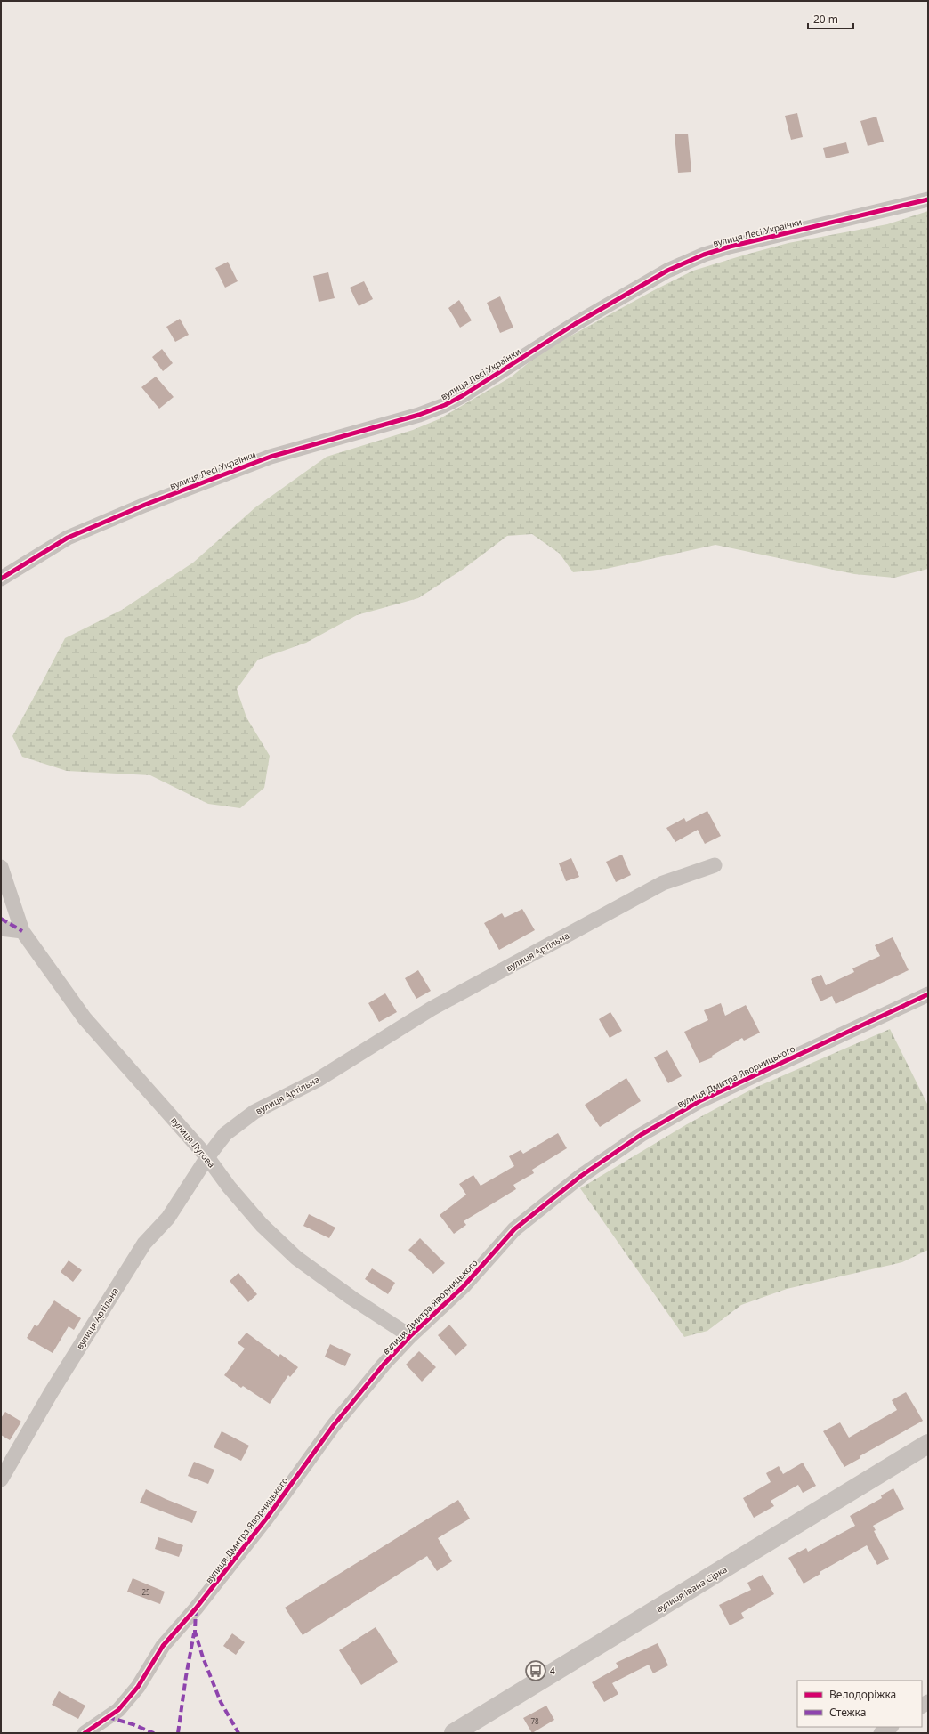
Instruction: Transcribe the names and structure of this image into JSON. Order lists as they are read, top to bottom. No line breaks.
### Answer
{"streets":{"street":["вулиця Лесі Українки","вулиця Артільна","вулиця Дмитра Яворницького","вулиця Лугова","вулиця Івана Сірка"]},"crossings":[["вулиця Артільна","вулиця Лугова"],["вулиця Дмитра Яворницького","вулиця Лугова"]],"places":{"bus stop":["4"]},"house_numbers":["25","78"],"legend":["Велодоріжка","Стежка"],"scale_bar":"20 m"}
